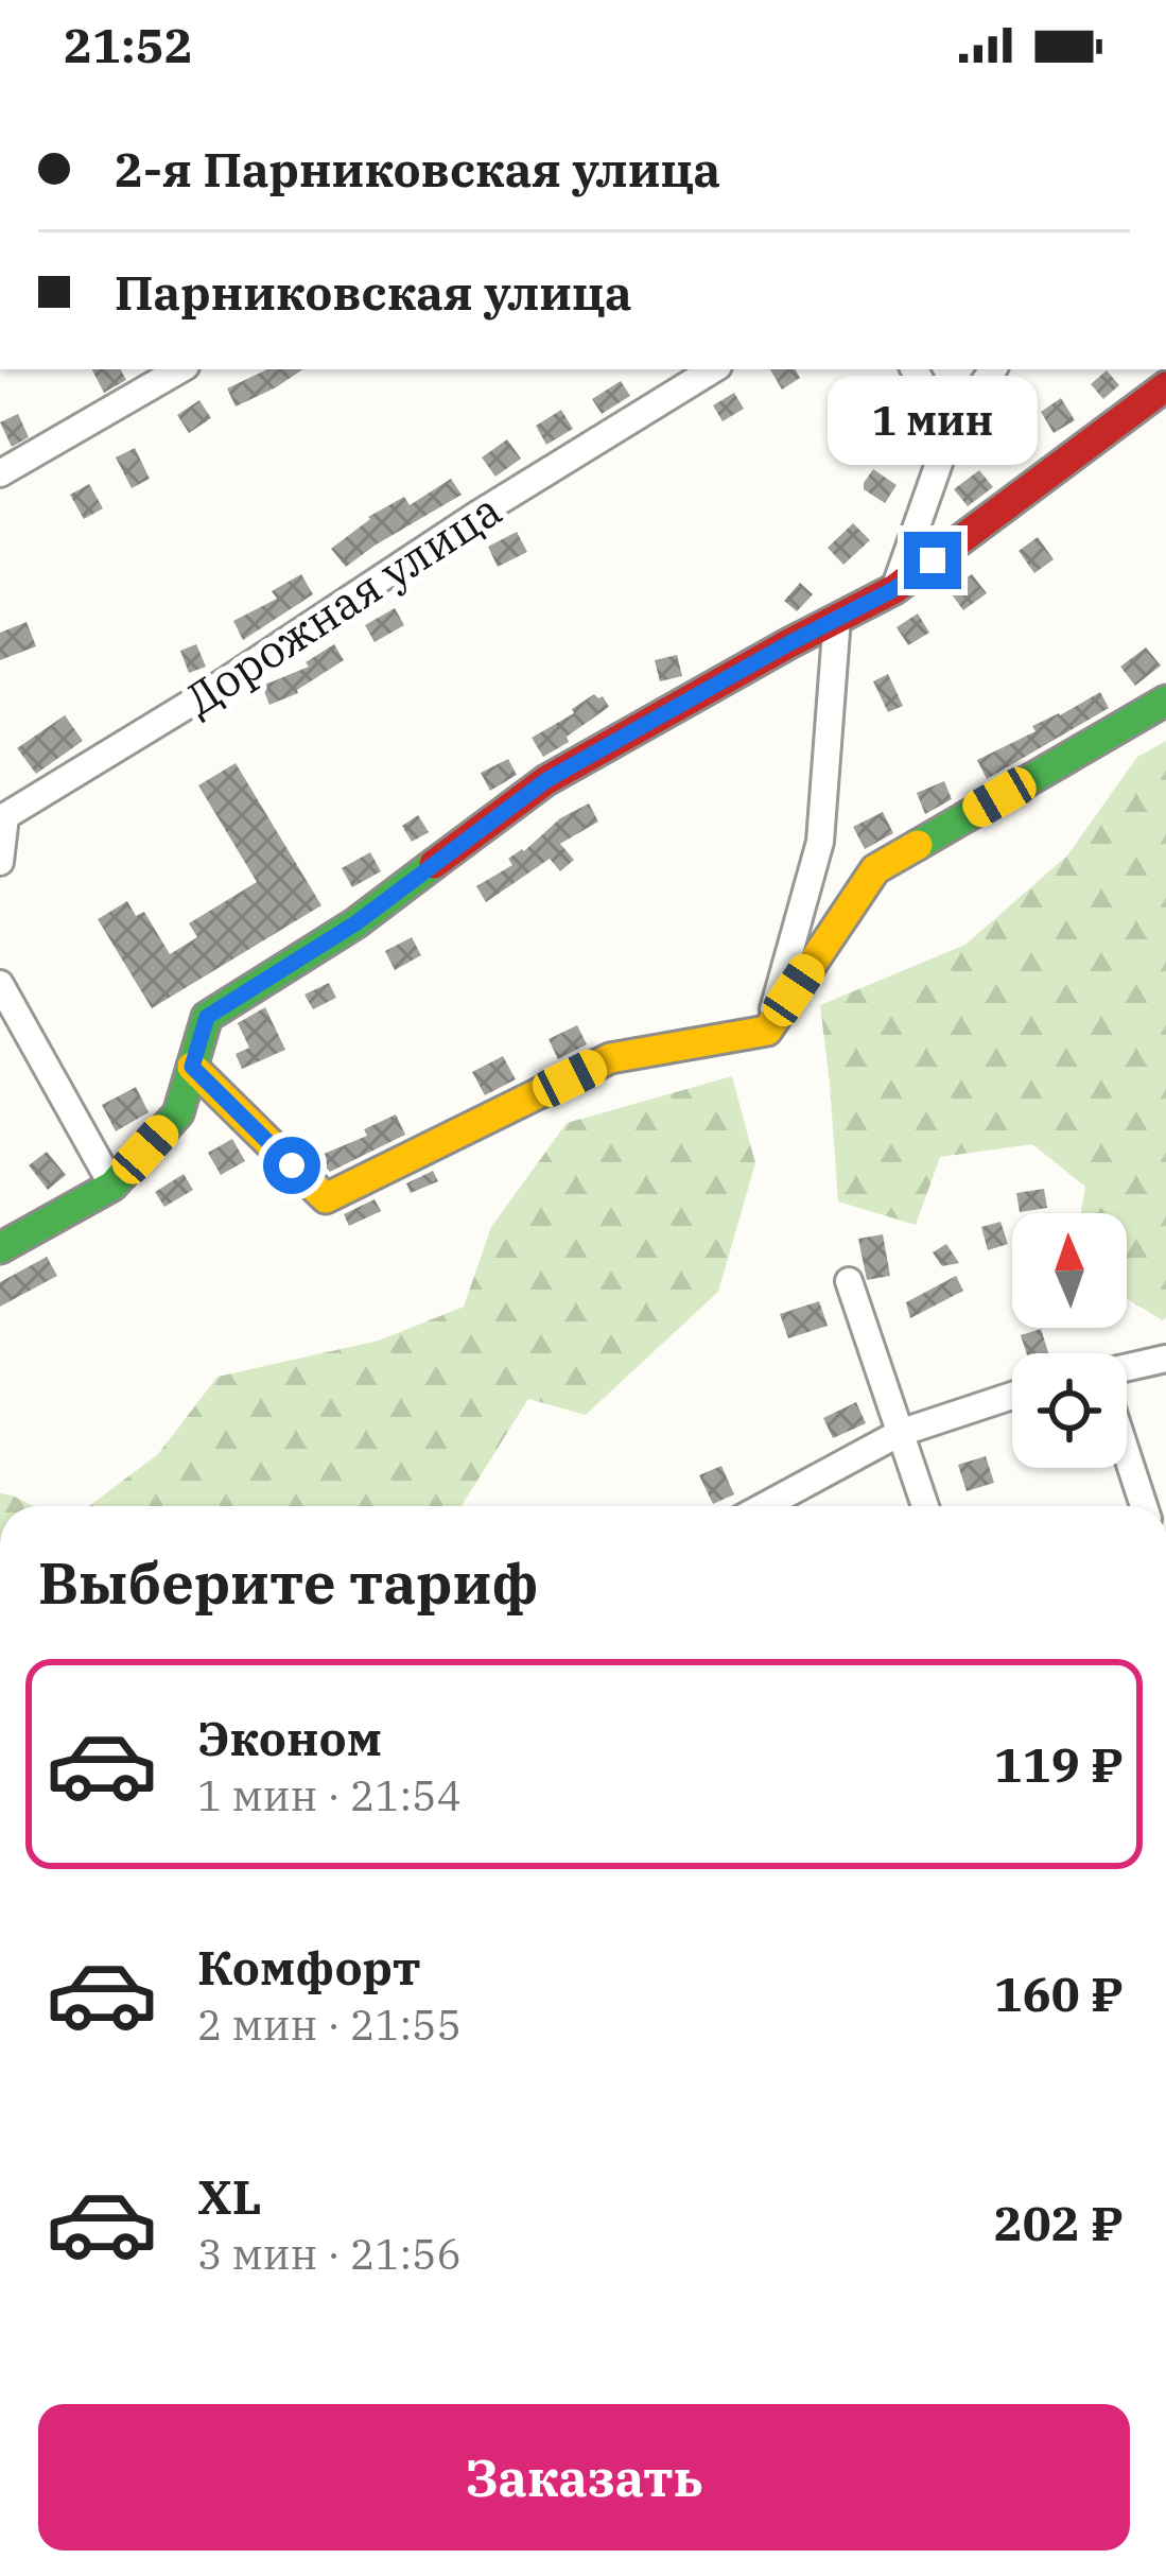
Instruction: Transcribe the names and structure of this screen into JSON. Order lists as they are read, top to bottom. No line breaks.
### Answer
{"streets":{"street":["Дорожная улица"]},"north":"top","page":{"status":"21:52","banner":["2-я Парниковская улица","Парниковская улица"],"bubble":"1 мин","heading":"Выберите тариф","list":[{"name":"Эконом","note":"1 мин · 21:54","value":"119 ₽"},{"name":"Комфорт","note":"2 мин · 21:55","value":"160 ₽"},{"name":"XL","note":"3 мин · 21:56","value":"202 ₽"}],"buttons":"Заказать"}}
